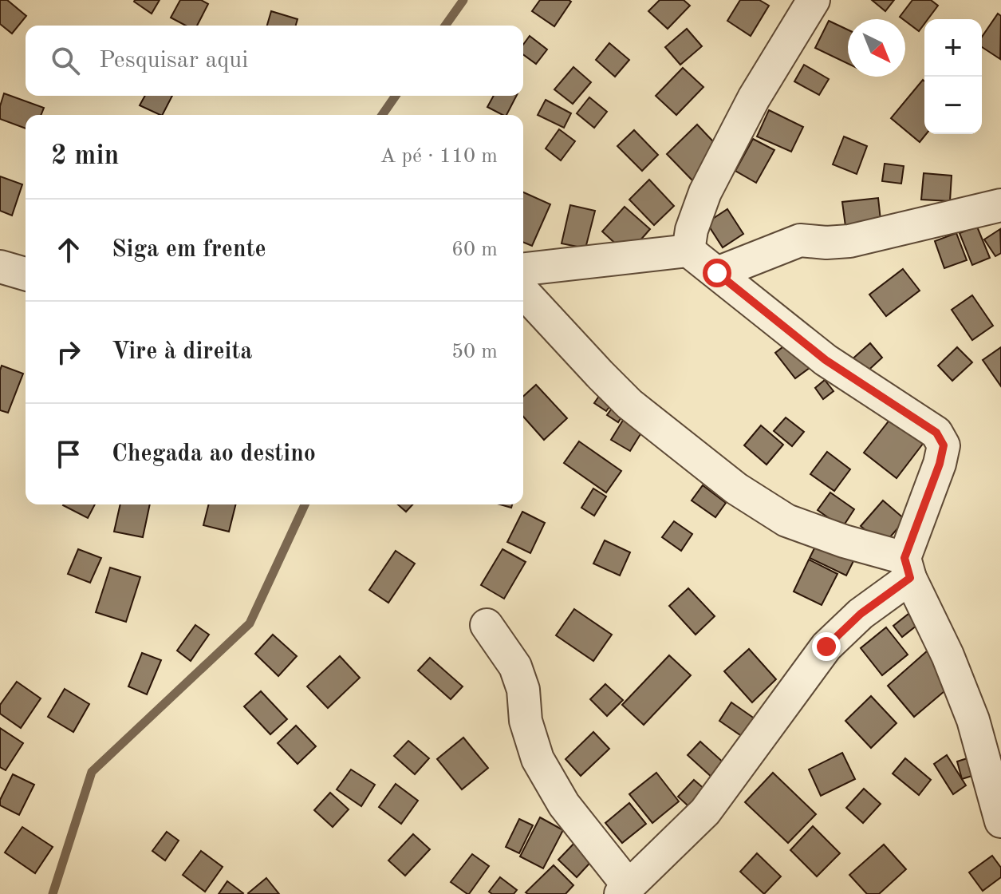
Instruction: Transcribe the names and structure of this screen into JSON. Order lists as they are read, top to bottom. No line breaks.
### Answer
{"north":"bottom right","page":{"map_buttons":["+","−"],"search":"Pesquisar aqui","heading":["2 min","A pé · 110 m"],"list":[["Siga em frente","60 m"],["Vire à direita","50 m"],"Chegada ao destino"]}}
